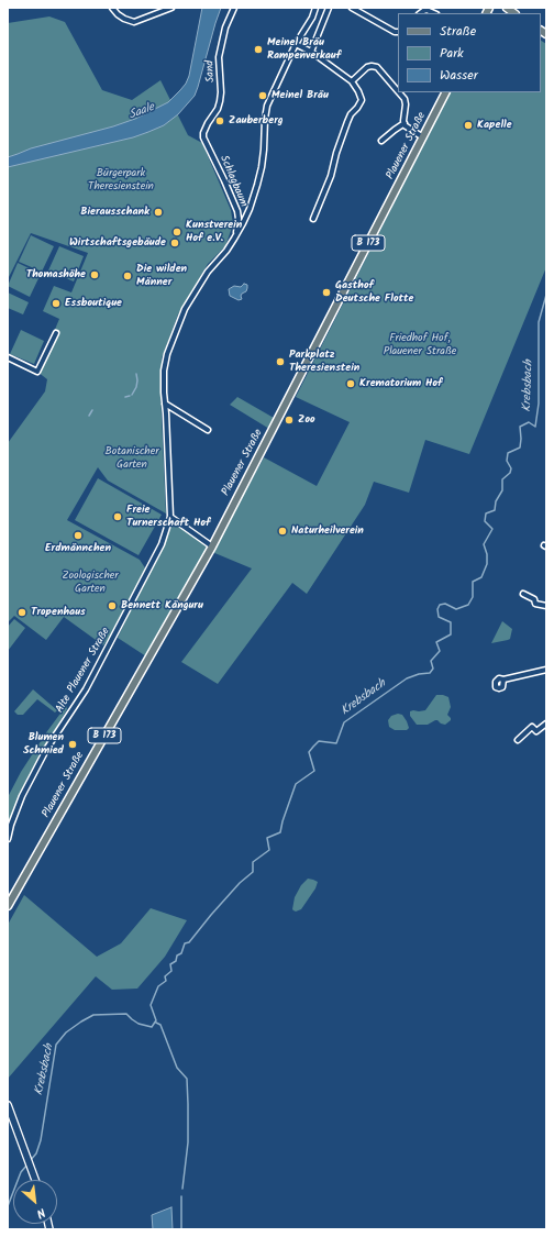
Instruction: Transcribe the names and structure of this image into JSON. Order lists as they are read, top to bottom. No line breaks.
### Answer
{"streets":{"main road":["Plauener Straße","B 173"],"street":["Sand","Schlagbaum","Alte Plauener Straße"]},"crossings":[["Sand","Schlagbaum"],["Schlagbaum","Alte Plauener Straße"]],"water":["Saale","Krebsbach"],"parks":["Bürgerpark Theresienstein","Friedhof Hof, Plauener Straße","Botanischer Garten","Zoologischer Garten"],"places":["Meinel Bräu Rampenverkauf","Meinel Bräu","Zauberberg","Kapelle","Bierausschank","Kunstverein Hof e.V.","Wirtschaftsgebäude","Thomashöhe","Die wilden Männer","Gasthof Deutsche Flotte","Essboutique","Parkplatz Theresienstein","Krematorium Hof","Zoo","Freie Turnerschaft Hof","Naturheilverein","Erdmännchen","Bennett Känguru","Tropenhaus","Blumen Schmied"],"legend":["Straße","Park","Wasser"],"north":"bottom right"}
